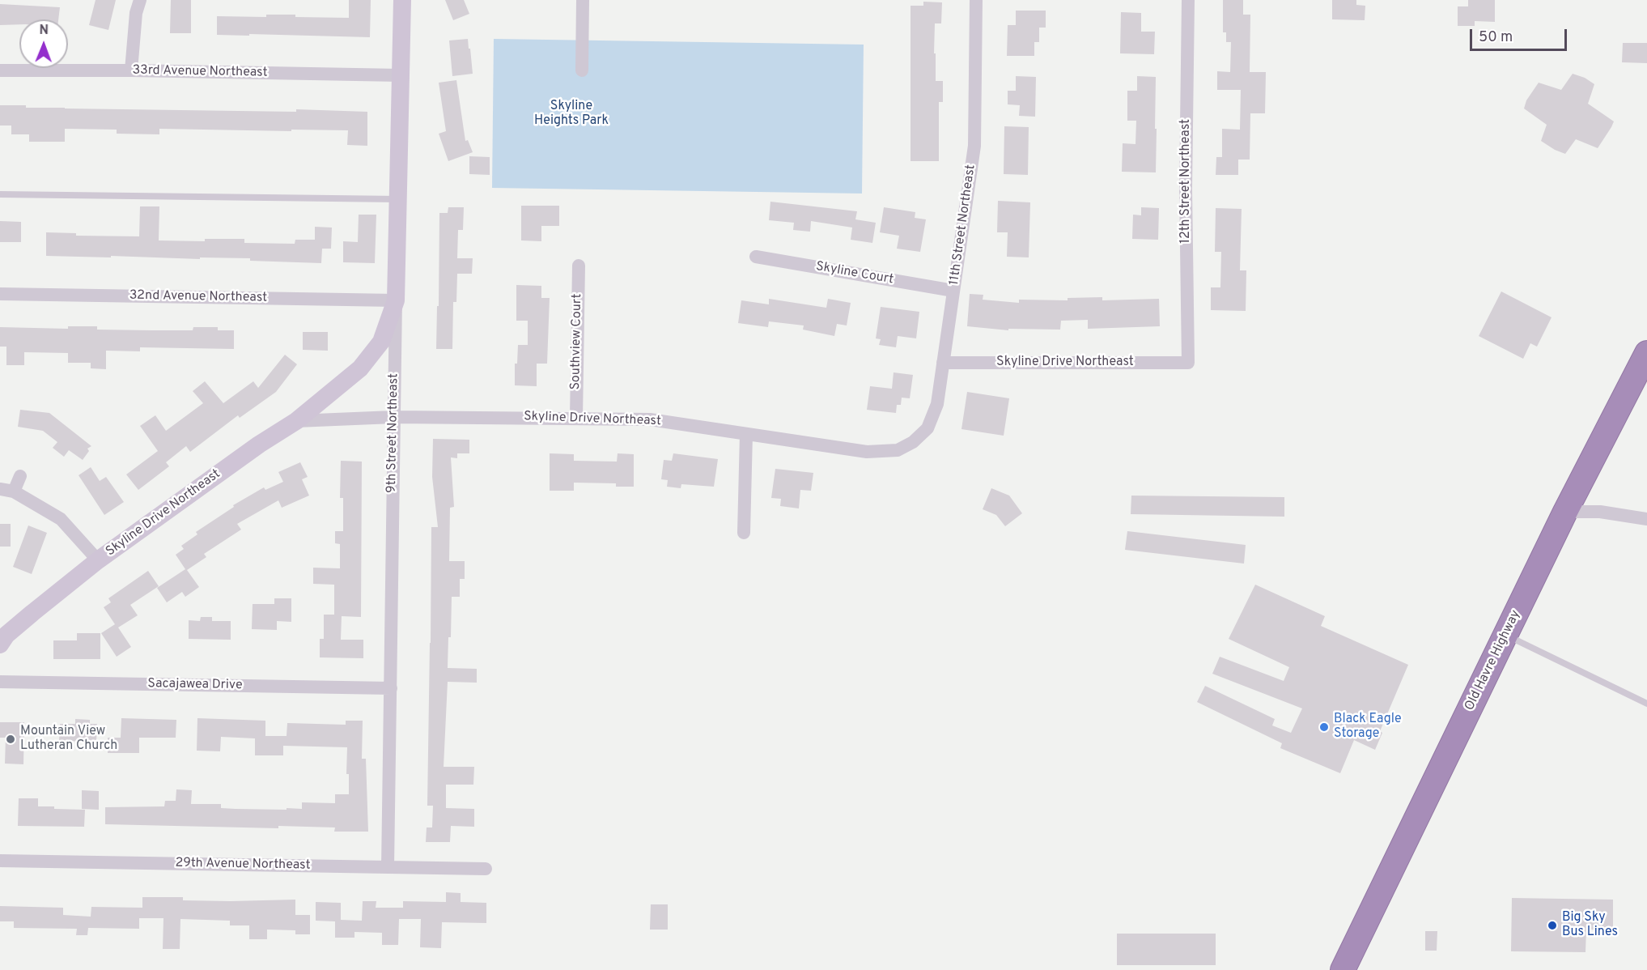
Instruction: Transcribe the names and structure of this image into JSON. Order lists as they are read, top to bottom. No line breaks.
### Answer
{"streets":{"highway":["Old Havre Highway"],"street":["33rd Avenue Northeast","12th Street Northeast","11th Street Northeast","Skyline Court","32nd Avenue Northeast","Southview Court","Skyline Drive Northeast","9th Street Northeast","Sacajawea Drive","29th Avenue Northeast"]},"crossings":[["33rd Avenue Northeast","9th Street Northeast"],["12th Street Northeast","Skyline Drive Northeast"],["11th Street Northeast","Skyline Court"],["11th Street Northeast","Skyline Drive Northeast"],["32nd Avenue Northeast","Skyline Drive Northeast"],["32nd Avenue Northeast","9th Street Northeast"],["Southview Court","Skyline Drive Northeast"],["Skyline Drive Northeast","9th Street Northeast"],["9th Street Northeast","Sacajawea Drive"],["9th Street Northeast","29th Avenue Northeast"]],"parks":["Skyline Heights Park"],"places":["Black Eagle Storage","Mountain View Lutheran Church","Big Sky Bus Lines"],"scale_bar":"50 m","north":"top"}
